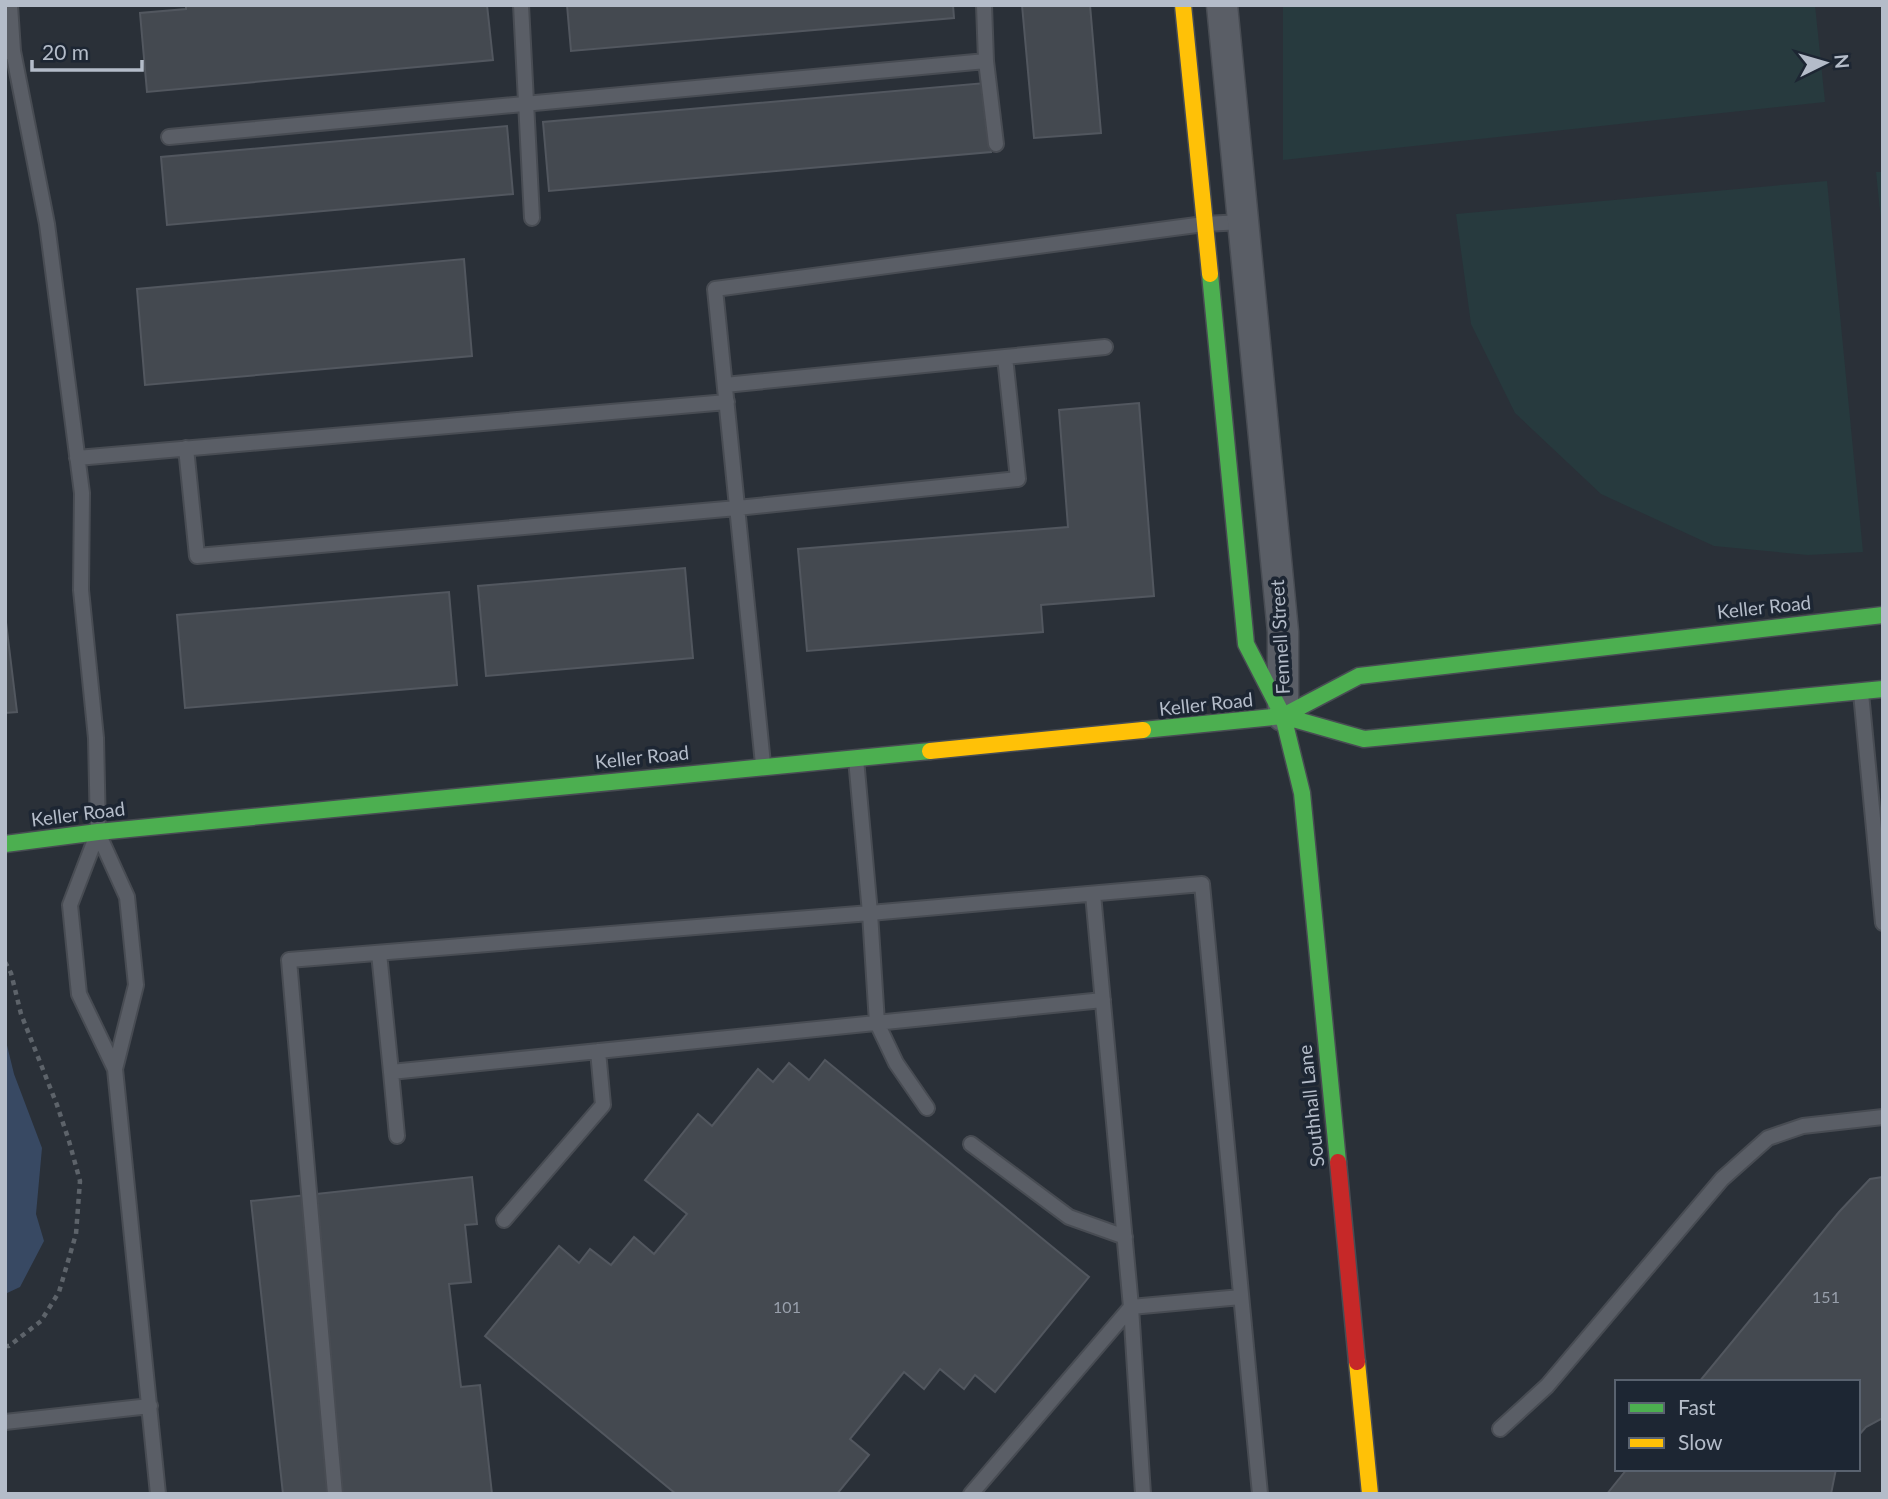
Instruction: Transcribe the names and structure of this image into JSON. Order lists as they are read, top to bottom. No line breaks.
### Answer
{"streets":{"street":["Keller Road","Fennell Street","Southhall Lane"]},"crossings":[["Keller Road","Fennell Street"],["Keller Road","Southhall Lane"],["Fennell Street","Southhall Lane"]],"house_numbers":["151","101"],"legend":["Fast","Slow"],"scale_bar":"20 m","north":"right"}
